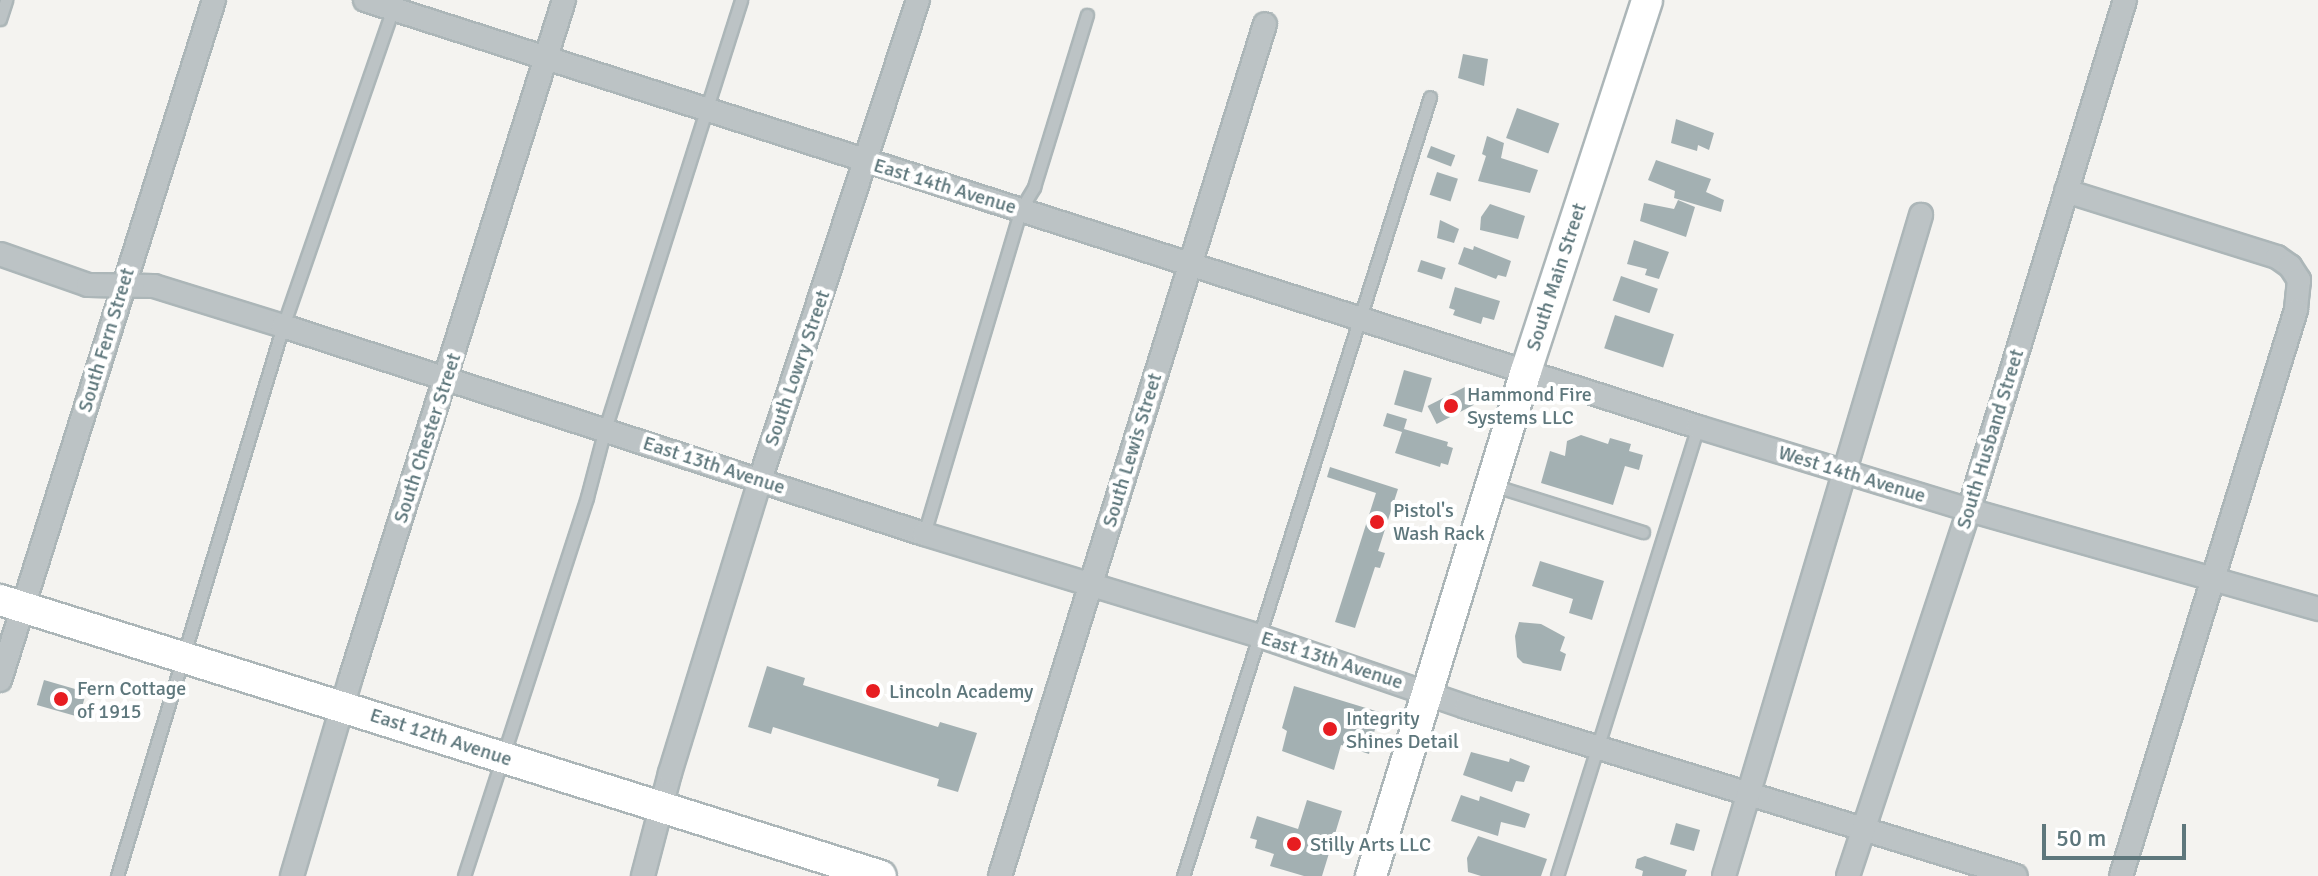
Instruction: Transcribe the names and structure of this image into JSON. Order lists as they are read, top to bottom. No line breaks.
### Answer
{"streets":{"main road":["South Main Street","East 12th Avenue"],"street":["East 14th Avenue","South Fern Street","South Lowry Street","South Chester Street","South Husband Street","South Lewis Street","East 13th Avenue","West 14th Avenue"]},"crossings":[["East 14th Avenue","South Main Street"],["East 14th Avenue","South Lowry Street"],["East 14th Avenue","South Chester Street"],["East 14th Avenue","South Lewis Street"],["East 14th Avenue","West 14th Avenue"],["South Main Street","East 13th Avenue"],["South Main Street","West 14th Avenue"],["South Fern Street","East 13th Avenue"],["South Fern Street","East 12th Avenue"],["South Lowry Street","East 13th Avenue"],["South Lowry Street","East 12th Avenue"],["South Chester Street","East 13th Avenue"],["South Chester Street","East 12th Avenue"],["South Husband Street","East 13th Avenue"],["South Husband Street","West 14th Avenue"],["South Lewis Street","East 13th Avenue"]],"places":["Hammond Fire Systems LLC","Pistol's Wash Rack","Lincoln Academy","Fern Cottage of 1915","Integrity Shines Detail","Stilly Arts LLC"],"scale_bar":"50 m"}
